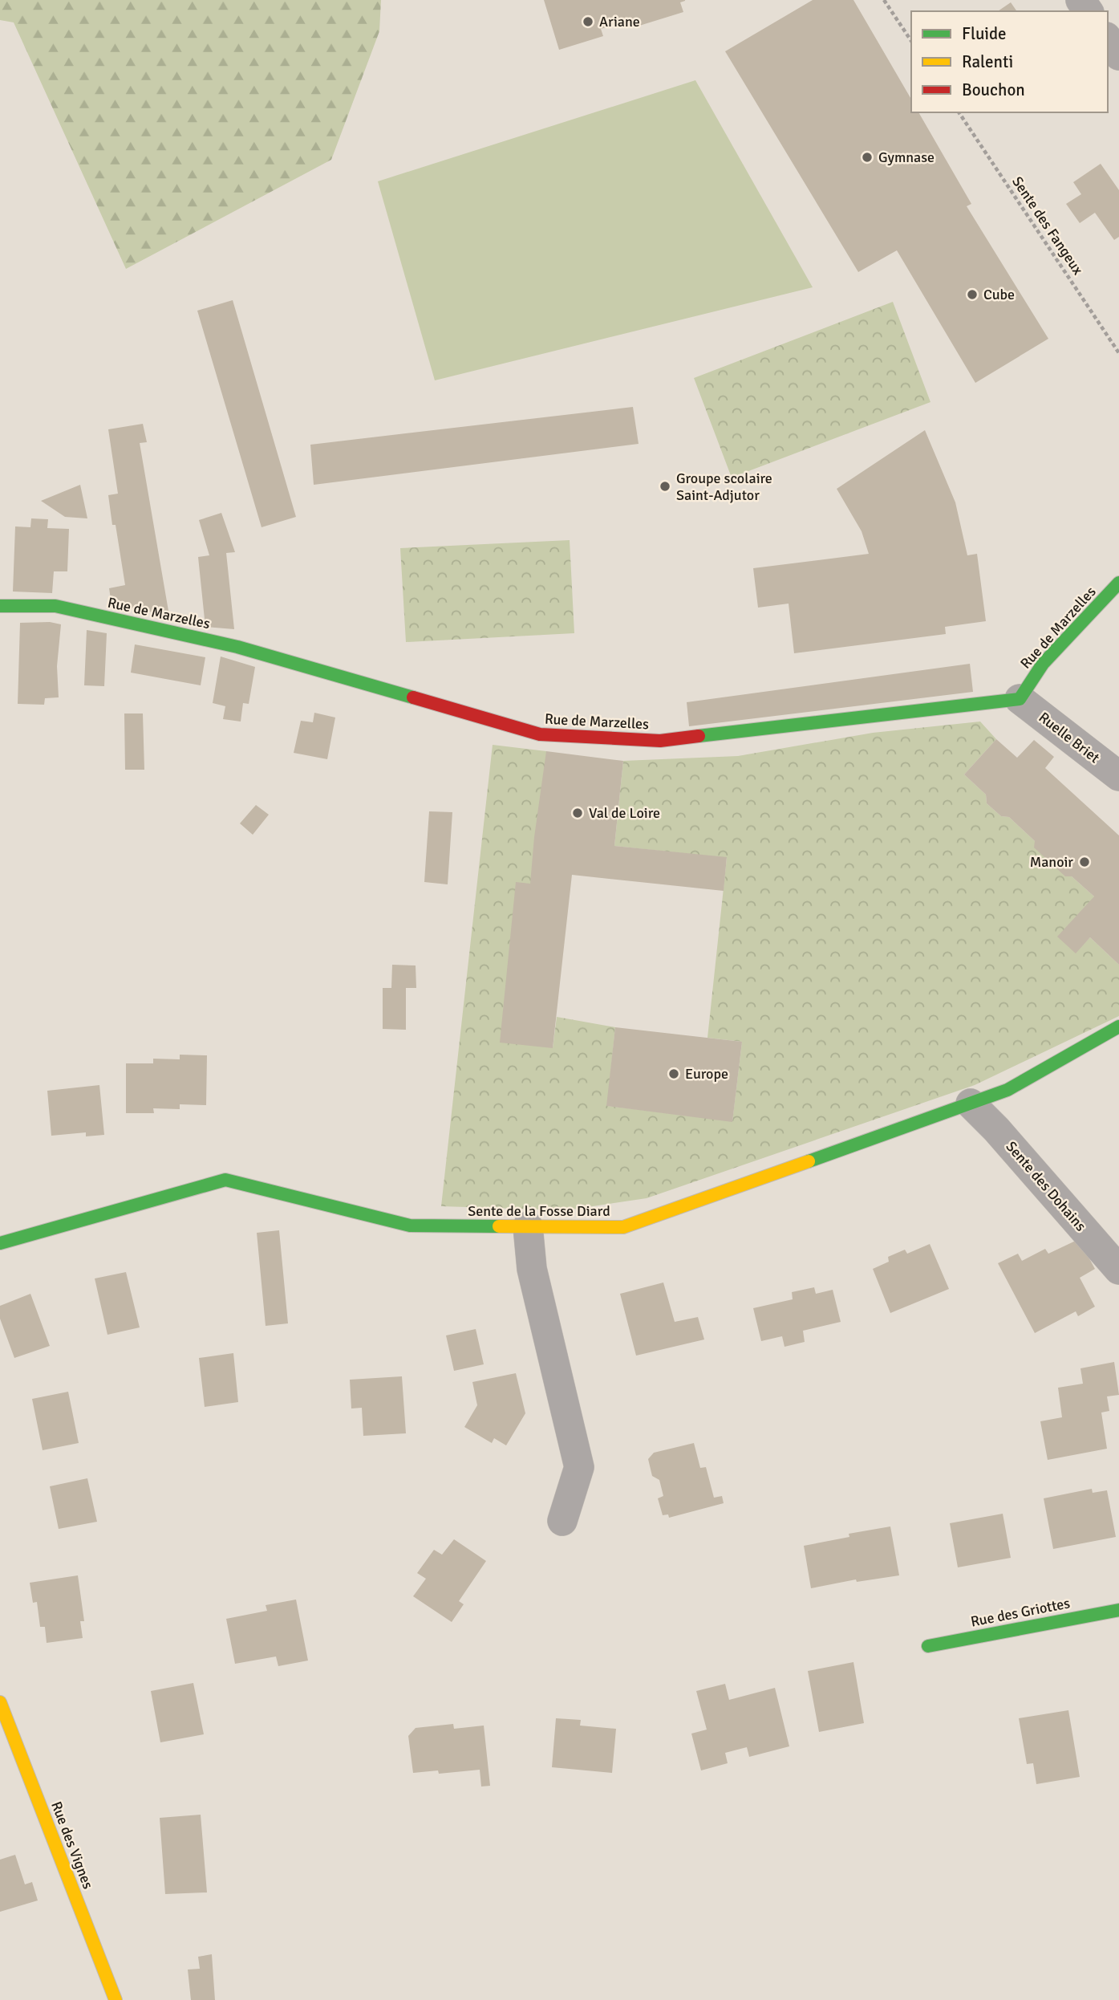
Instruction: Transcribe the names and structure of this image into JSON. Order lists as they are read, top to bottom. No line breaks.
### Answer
{"streets":{"street":["Rue de Marzelles","Ruelle Briet","Sente des Dohains","Sente de la Fosse Diard","Rue des Griottes","Rue des Vignes"],"path":["Sente des Fangeux"]},"crossings":[["Rue de Marzelles","Ruelle Briet"],["Sente des Dohains","Sente de la Fosse Diard"]],"places":["Ariane","Gymnase","Cube","Groupe scolaire Saint-Adjutor","Val de Loire","Manoir","Europe"],"legend":["Fluide","Ralenti","Bouchon"]}
